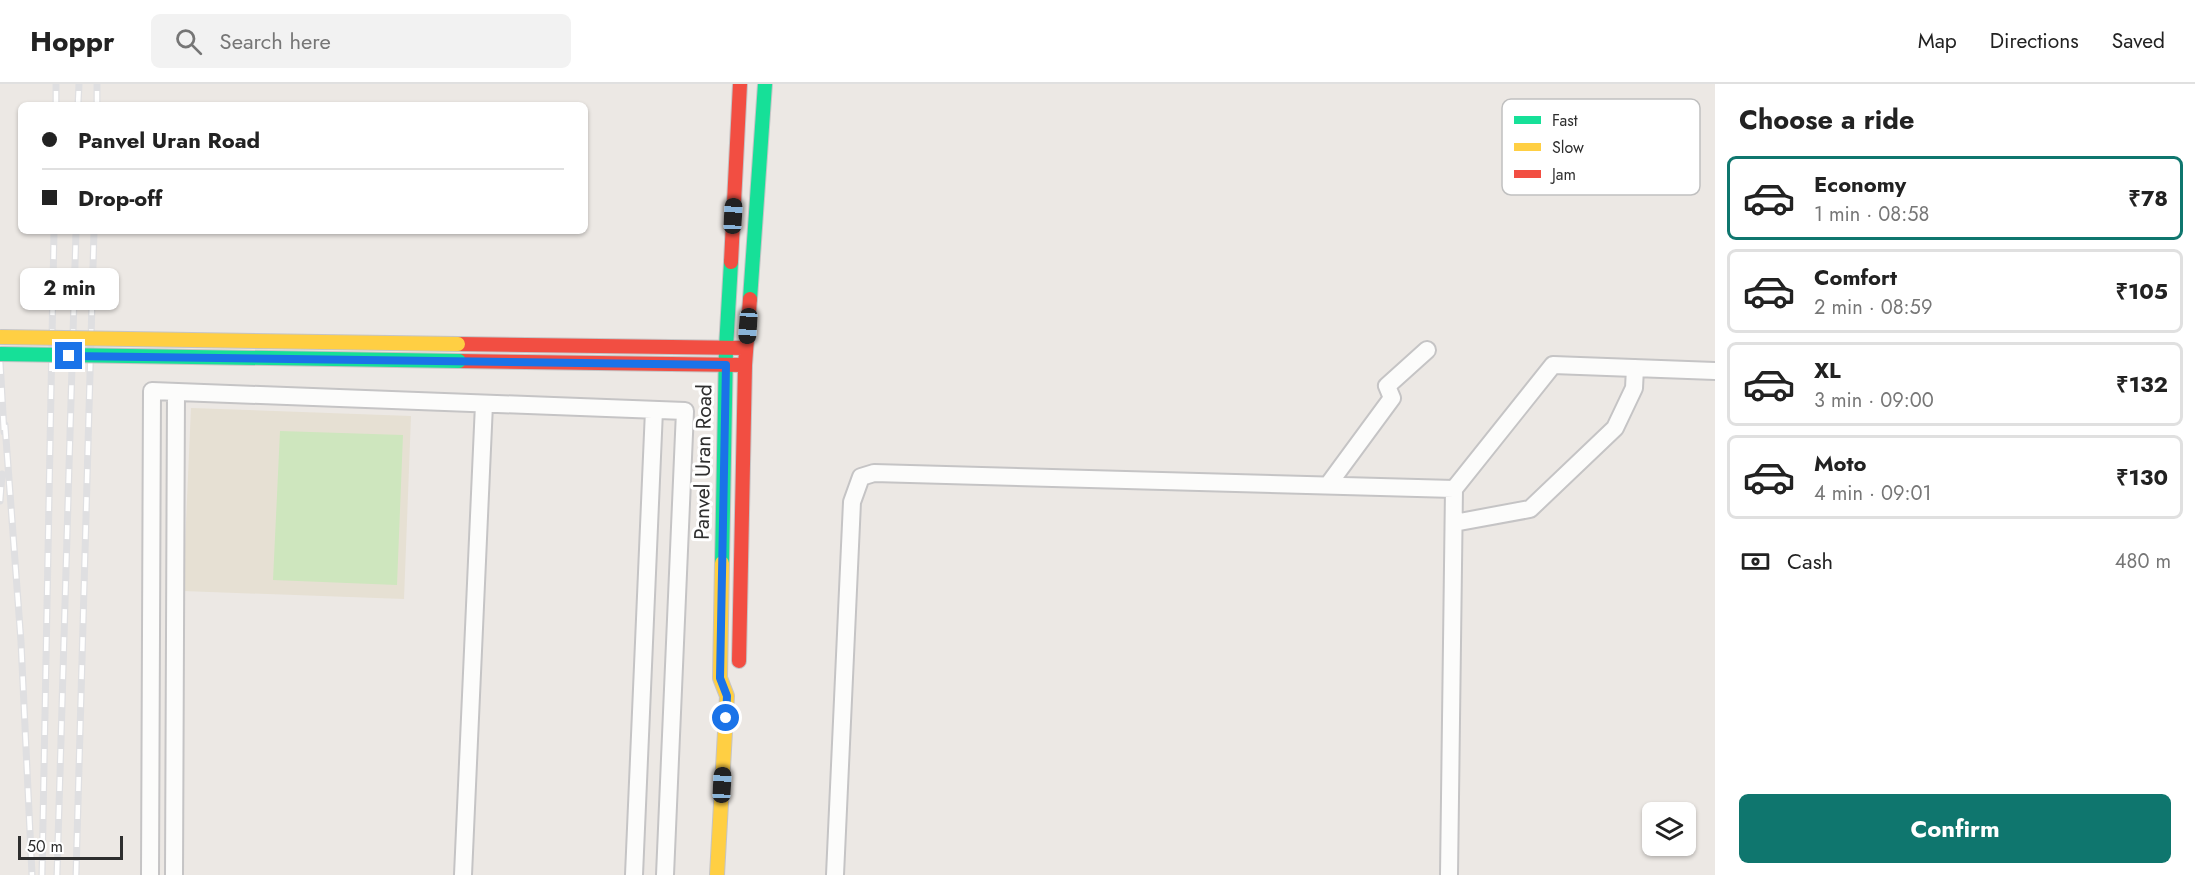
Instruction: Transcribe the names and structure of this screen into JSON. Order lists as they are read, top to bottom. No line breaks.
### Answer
{"streets":{"main road":["Panvel Uran Road"]},"legend":["Fast","Slow","Jam"],"scale_bar":"50 m","page":{"header":"Hoppr","search":"Search here","nav":["Map","Directions","Saved"],"heading":"Choose a ride","banner":["Panvel Uran Road","Drop-off"],"list":[{"name":"Economy","note":"1 min · 08:58","value":"₹78"},{"name":"Comfort","note":"2 min · 08:59","value":"₹105"},{"name":"XL","note":"3 min · 09:00","value":"₹132"},{"name":"Moto","note":"4 min · 09:01","value":"₹130"}],"bubble":"2 min","pay":["Cash","480 m"],"buttons":"Confirm","scale":"50 m"}}
